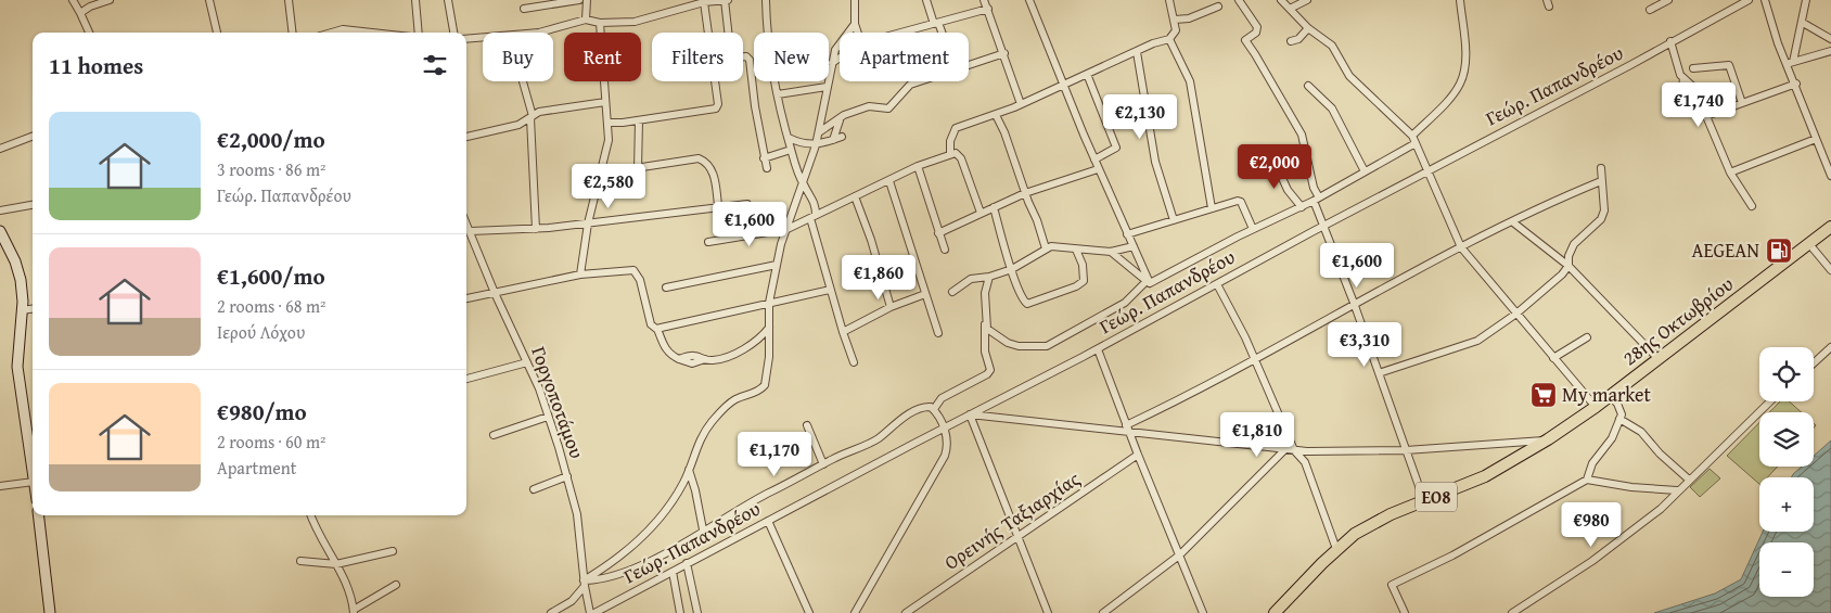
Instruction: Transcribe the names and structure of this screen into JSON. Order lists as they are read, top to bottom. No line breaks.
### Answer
{"streets":{"main road":["28ης Οκτωβρίου","ΕΟ8"],"street":["Γεώρ. Παπανδρέου","Γοργοποτάμου","Ορεινής Ταξιαρχίας"]},"places":{"fuel station":["AEGEAN"],"supermarket":["My market"]},"page":{"chip":["Buy","Rent","Filters","New","Apartment"],"heading":"11 homes","price":["€1,740","€2,130","€2,000","€2,580","€1,600","€1,600","€1,860","€3,310","€1,810","€1,170","€980"],"list":[{"name":"€2,000/mo","note":"3 rooms · 86 m² · Γεώρ. Παπανδρέου"},{"name":"€1,600/mo","note":"2 rooms · 68 m² · Ιερού Λόχου"},{"name":"€980/mo","note":"2 rooms · 60 m² · Apartment"}],"map_buttons":["+","−"]}}
